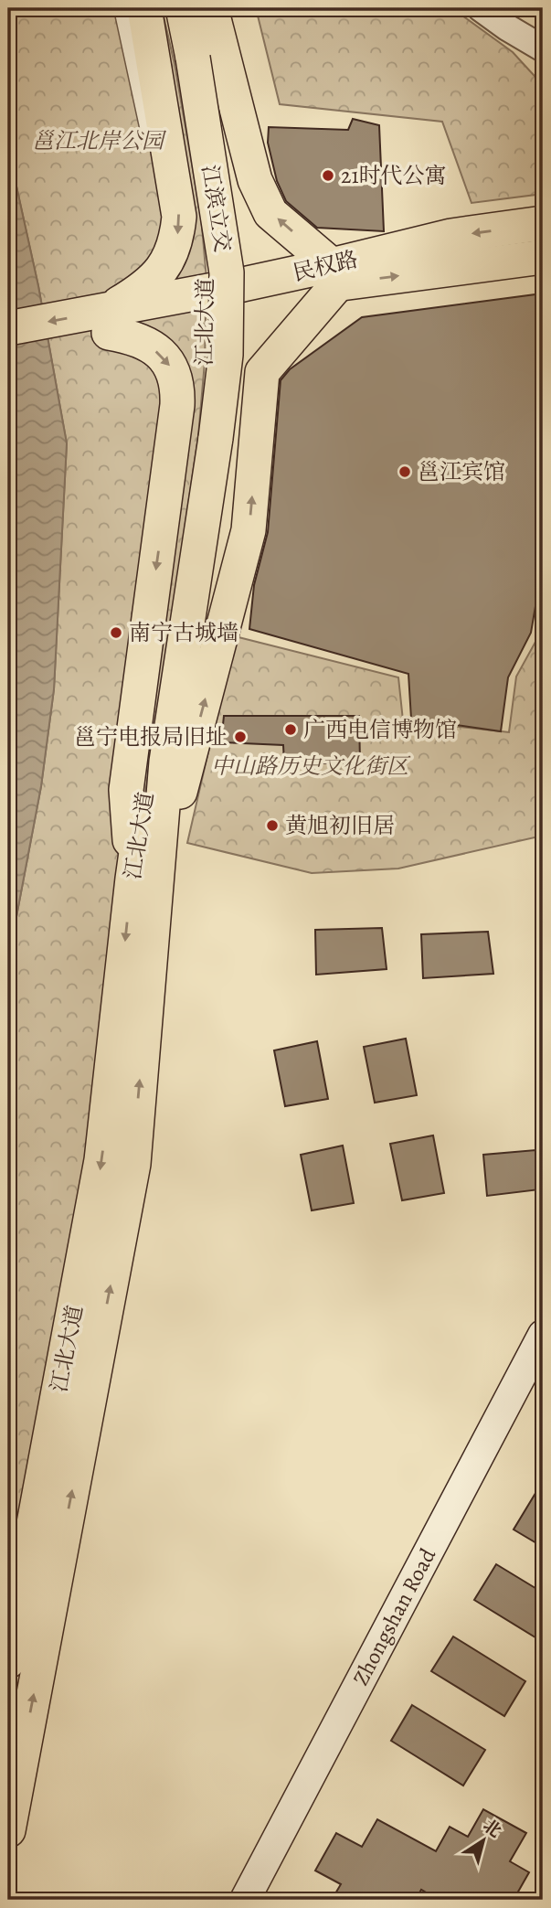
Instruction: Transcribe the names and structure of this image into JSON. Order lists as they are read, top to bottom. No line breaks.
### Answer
{"streets":{"main road":["江滨立交","民权路","江北大道","Zhongshan Road"]},"crossings":[["江滨立交","江北大道"]],"parks":["邕江北岸公园","中山路历史文化街区"],"places":["21时代公寓","邕江宾馆","南宁古城墙","广西电信博物馆","邕宁电报局旧址","黄旭初旧居"],"north":"top right"}
